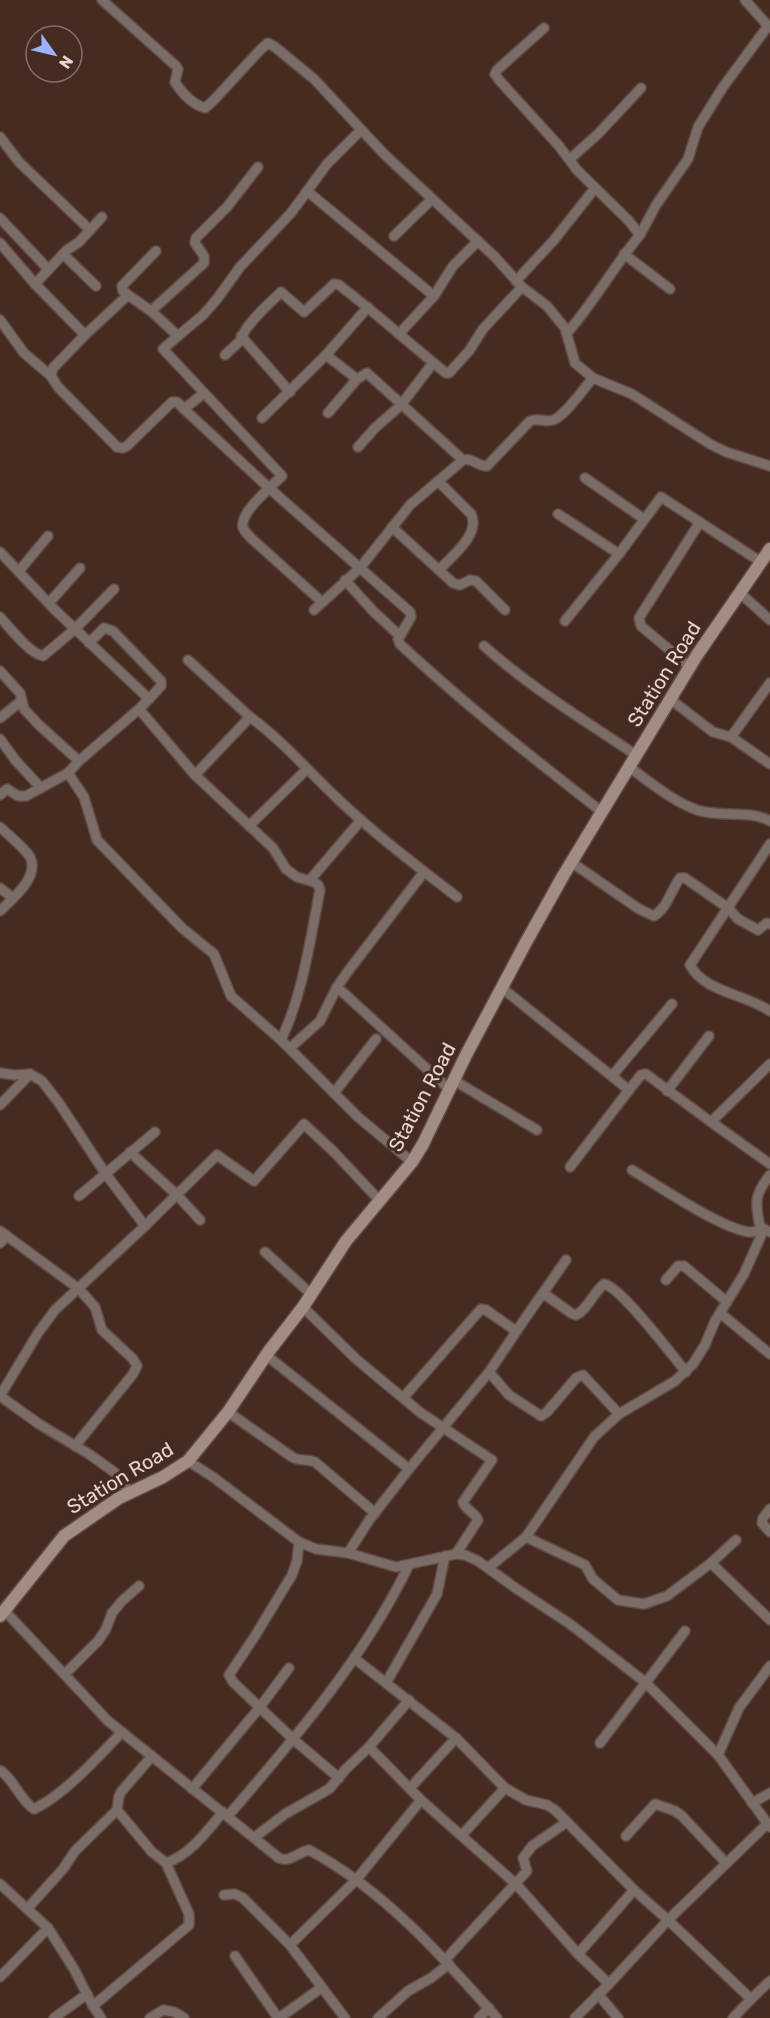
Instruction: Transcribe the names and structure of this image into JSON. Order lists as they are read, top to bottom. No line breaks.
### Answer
{"streets":{"main road":["Station Road"]},"north":"bottom right"}
